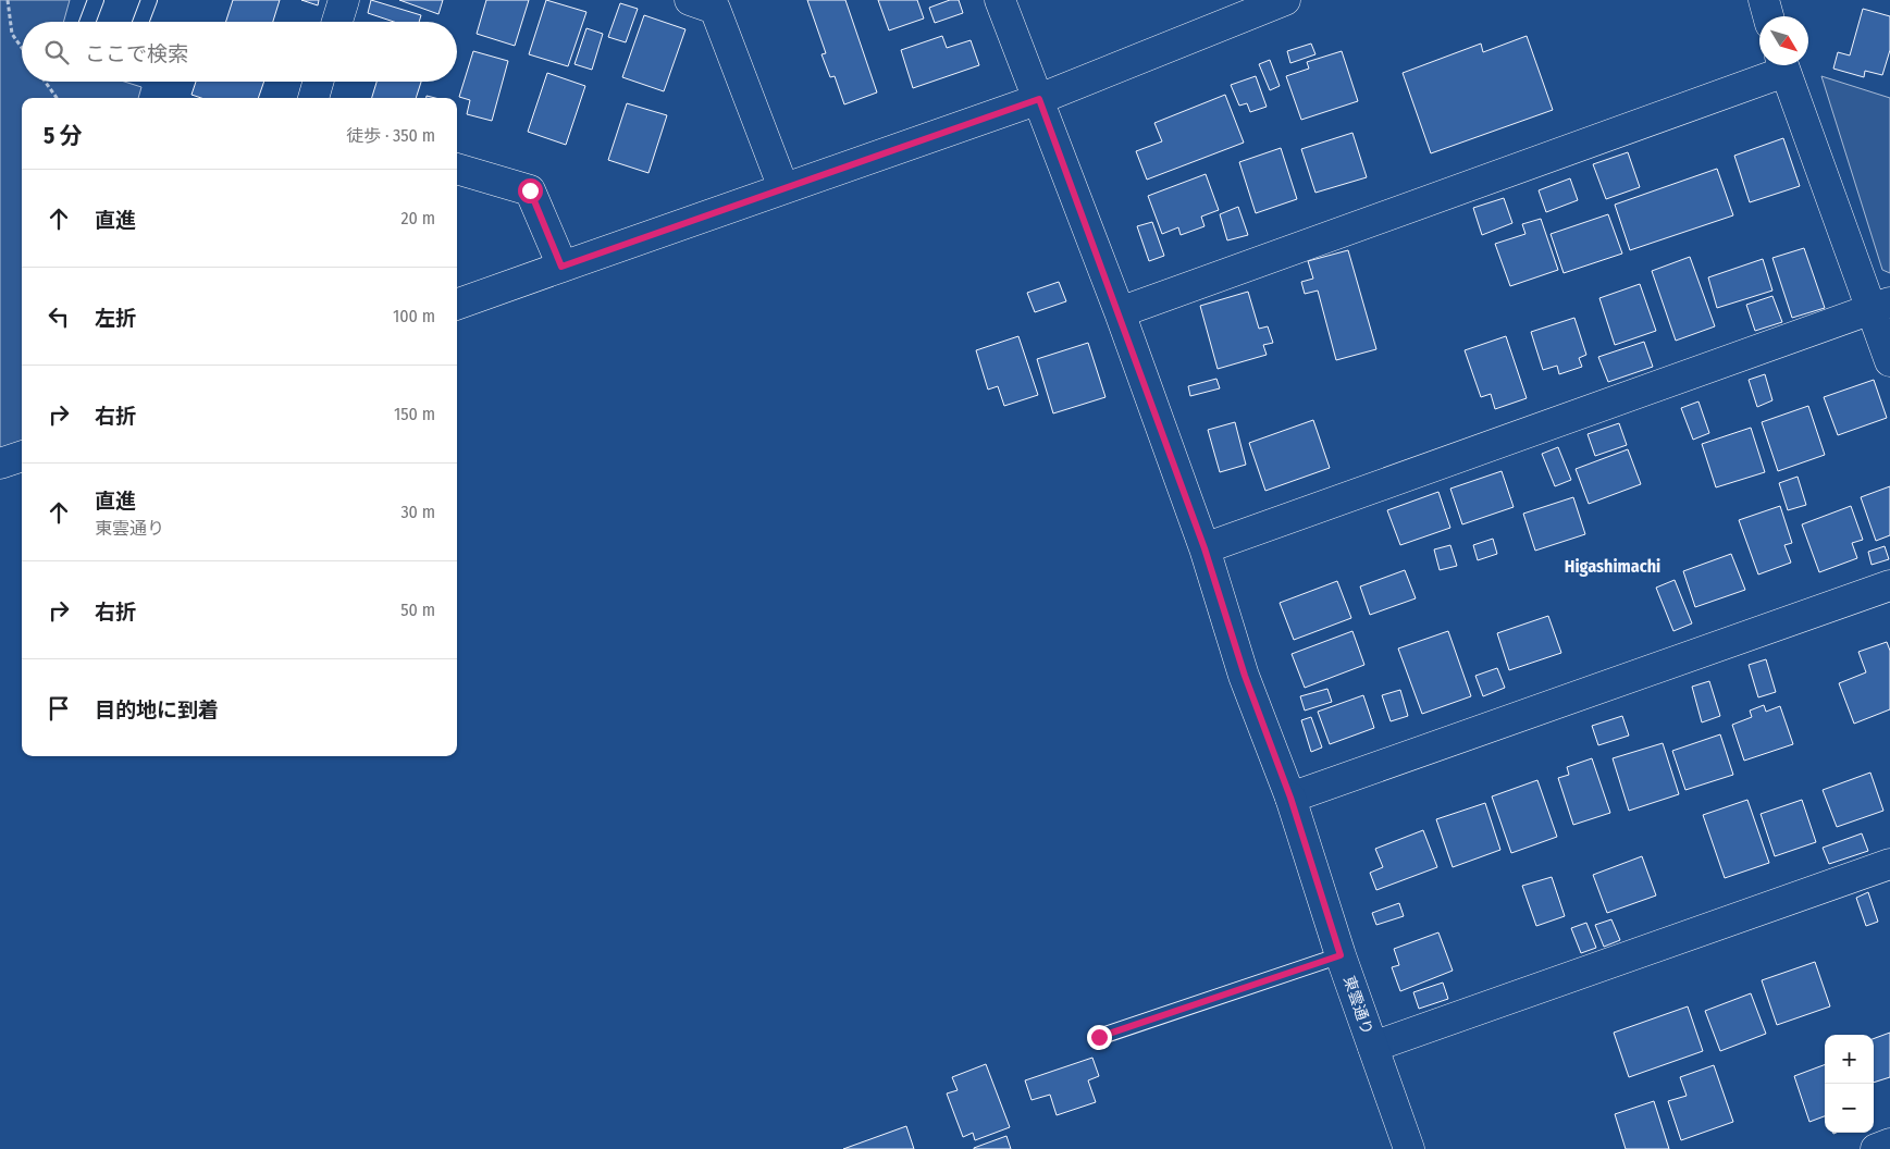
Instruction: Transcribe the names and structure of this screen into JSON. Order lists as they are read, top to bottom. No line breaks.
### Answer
{"streets":{"street":["東雲通り"]},"districts":["Higashimachi"],"north":"bottom right","page":{"search":"ここで検索","heading":["5 分","徒歩 · 350 m"],"list":[["直進","20 m"],["左折","100 m"],["右折","150 m"],["直進","東雲通り","30 m"],["右折","50 m"],"目的地に到着"],"map_buttons":["+","−"]}}
